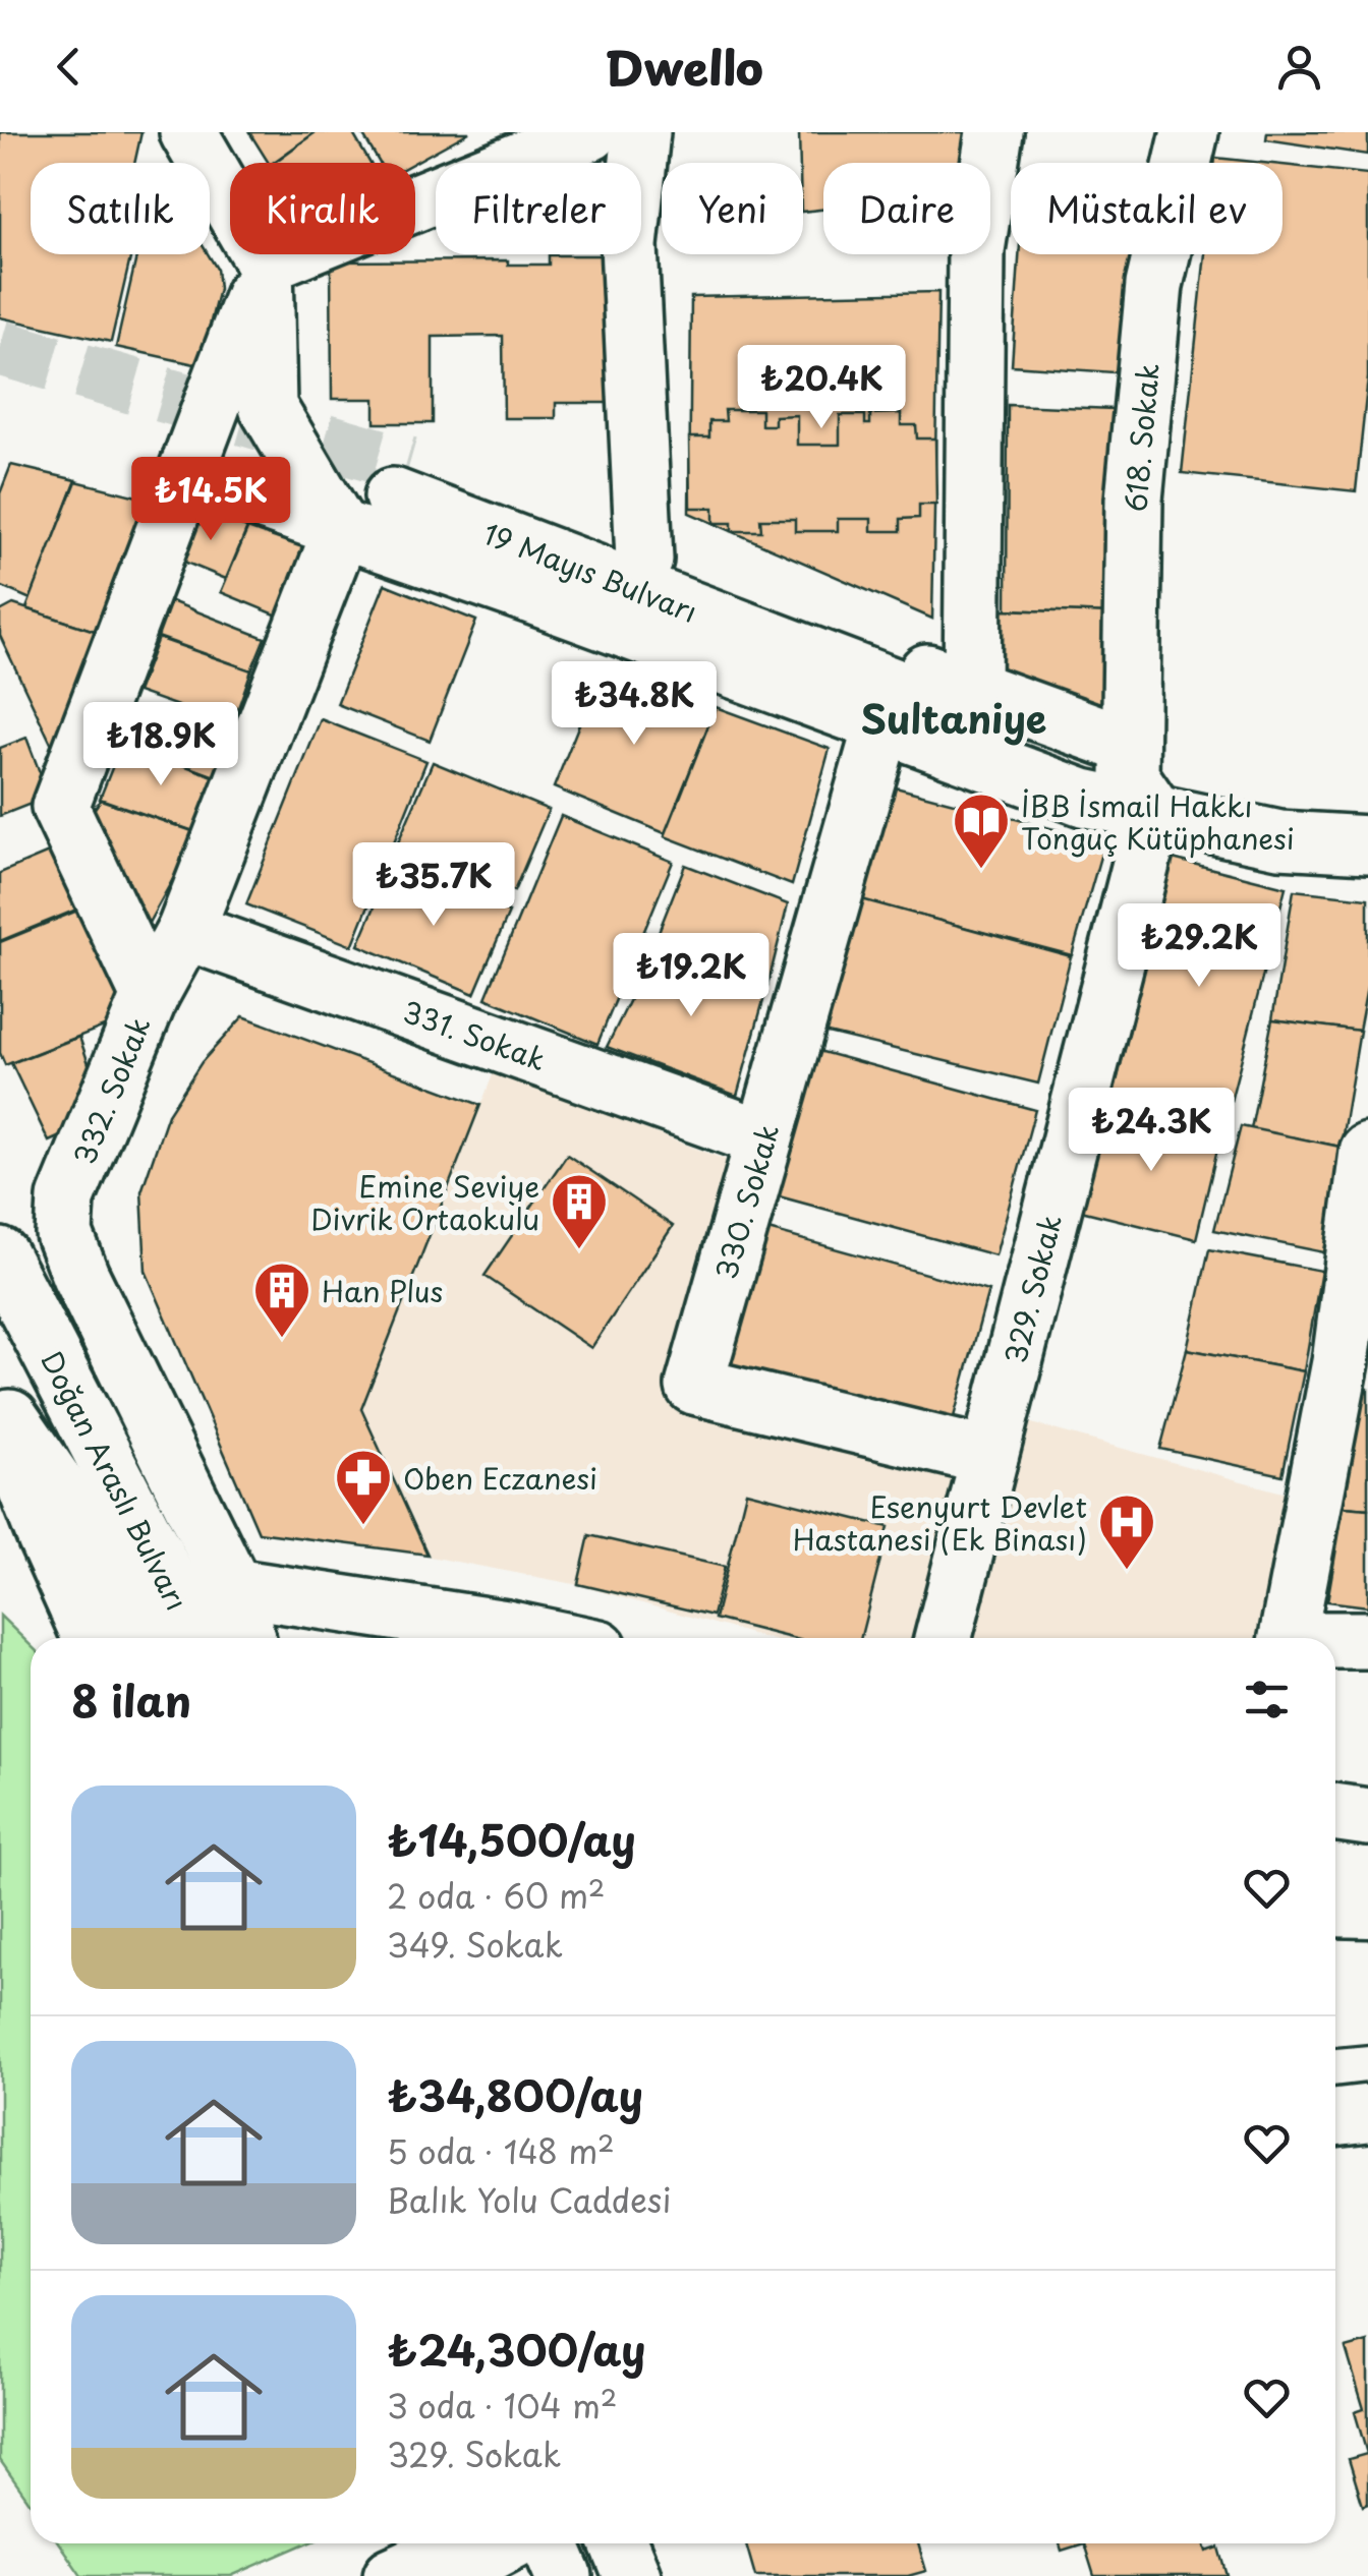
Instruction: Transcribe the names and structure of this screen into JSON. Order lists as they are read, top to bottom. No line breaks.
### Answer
{"streets":{"main road":["618. Sokak","19 Mayıs Bulvarı","331. Sokak","332. Sokak","330. Sokak","329. Sokak","Doğan Araslı Bulvarı"]},"crossings":[["618. Sokak","19 Mayıs Bulvarı"],["618. Sokak","329. Sokak"],["19 Mayıs Bulvarı","329. Sokak"],["331. Sokak","332. Sokak"],["331. Sokak","330. Sokak"],["330. Sokak","329. Sokak"]],"districts":["Sultaniye"],"places":{"library":["İBB İsmail Hakkı Tonguç Kütüphanesi"],"building":["Emine Seviye Divrik Ortaokulu","Han Plus"],"pharmacy":["Oben Eczanesi"],"hospital":["Esenyurt Devlet Hastanesi (Ek Binası)"]},"page":{"header":"Dwello","chip":["Satılık","Kiralık","Filtreler","Yeni","Daire","Müstakil ev"],"price":["₺20.4K","₺14.5K","₺34.8K","₺18.9K","₺35.7K","₺29.2K","₺19.2K","₺24.3K"],"heading":"8 ilan","list":[{"name":"₺14,500/ay","note":"2 oda · 60 m² · 349. Sokak"},{"name":"₺34,800/ay","note":"5 oda · 148 m² · Balık Yolu Caddesi"},{"name":"₺24,300/ay","note":"3 oda · 104 m² · 329. Sokak"}]}}
